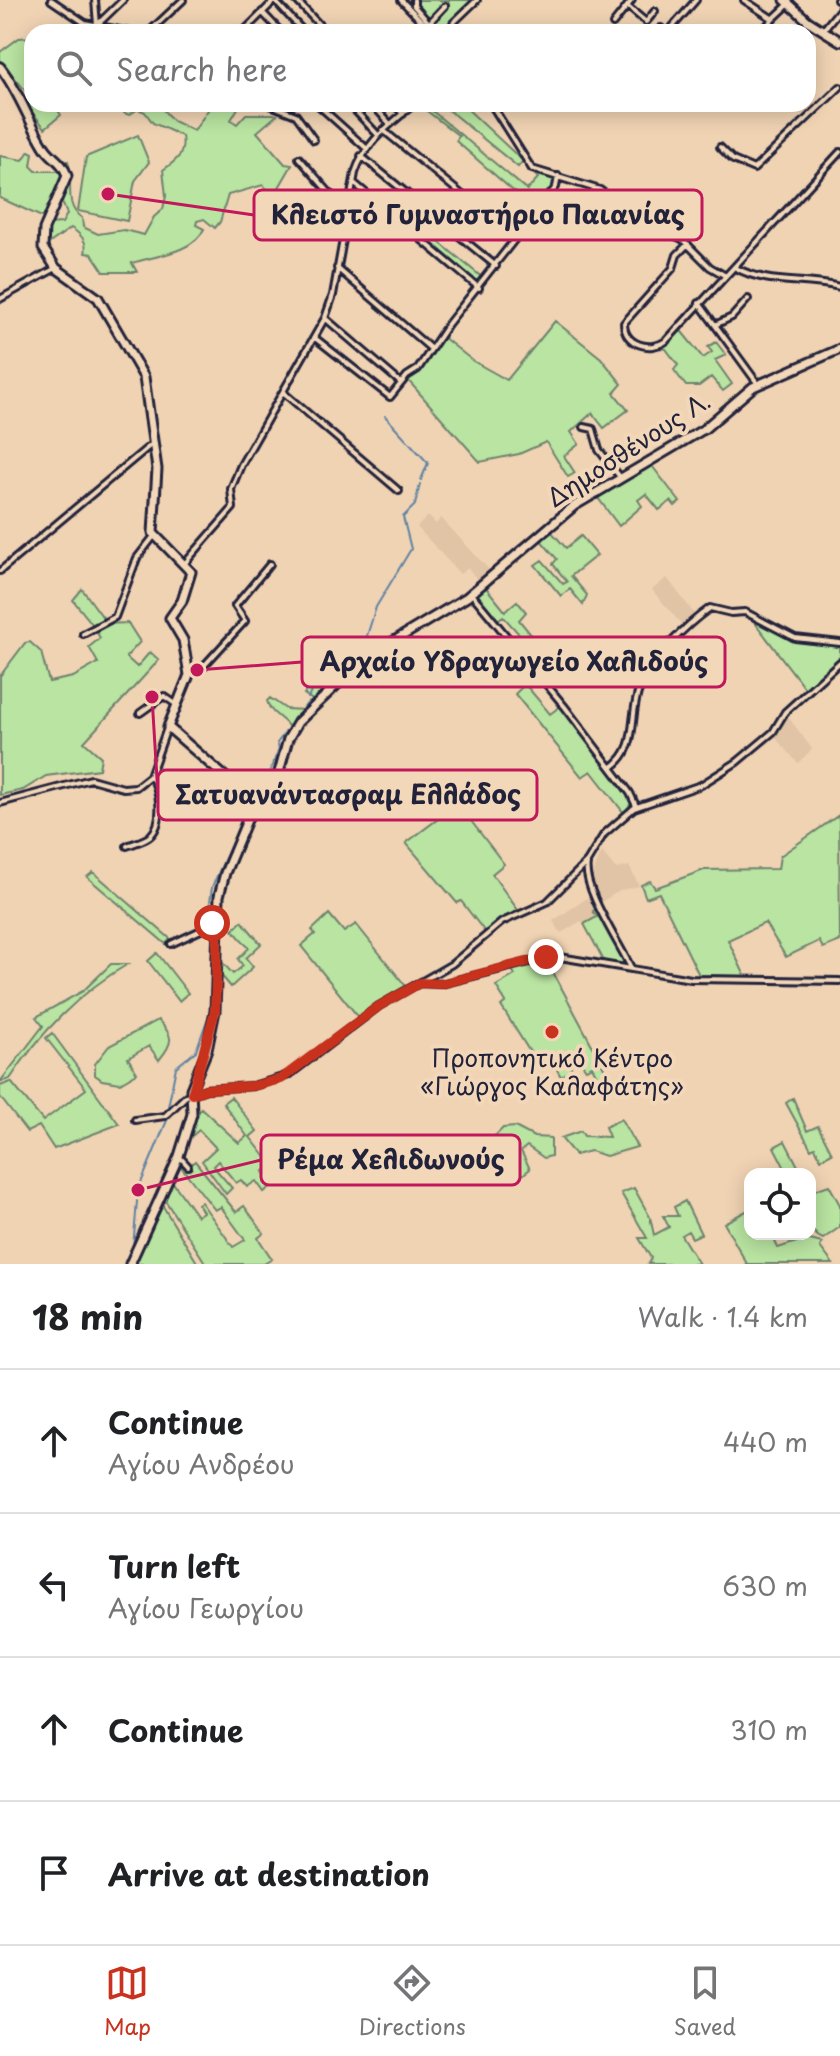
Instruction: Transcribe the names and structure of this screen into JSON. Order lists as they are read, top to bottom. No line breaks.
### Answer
{"streets":{"street":["Δημοσθένους Λ."]},"places":["Κλειστό Γυμναστήριο Παιανίας","Αρχαίο Υδραγωγείο Χαλιδούς","Σατυανάντασραμ Ελλάδος","Προπονητικό Κέντρο «Γιώργος Καλαφάτης»","Ρέμα Χελιδωνούς"],"page":{"search":"Search here","heading":["18 min","Walk · 1.4 km"],"list":[["Continue","Αγίου Ανδρέου","440 m"],["Turn left","Αγίου Γεωργίου","630 m"],["Continue","310 m"],"Arrive at destination"],"nav":["Map","Directions","Saved"]}}
